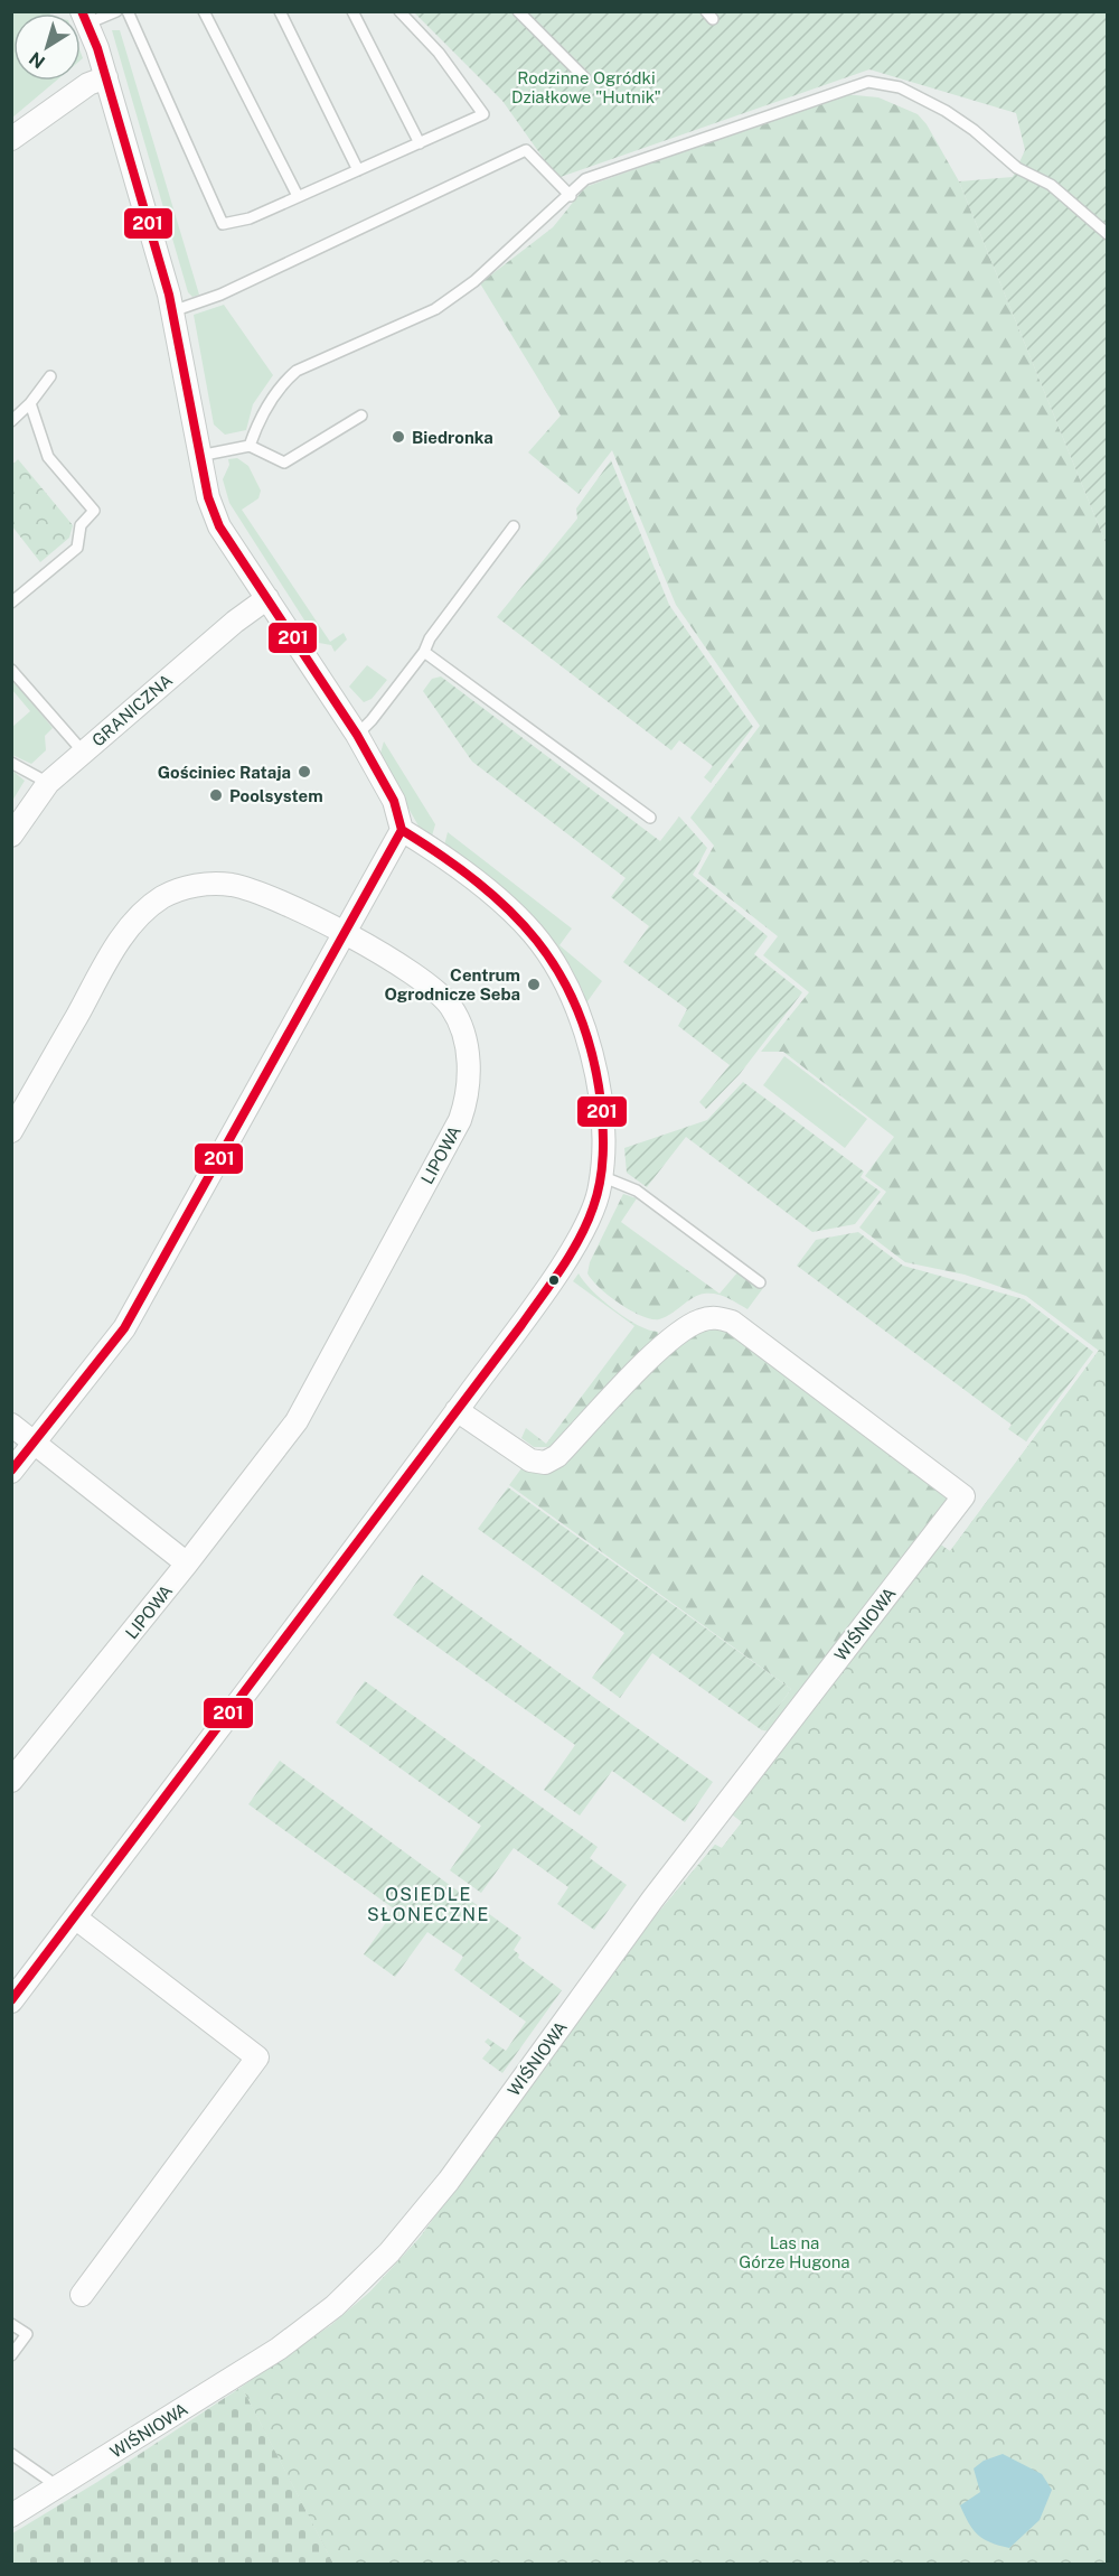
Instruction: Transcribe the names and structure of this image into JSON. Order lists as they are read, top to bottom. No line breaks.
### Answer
{"streets":{"street":["GRANICZNA","LIPOWA","WIŚNIOWA"]},"districts":["OSIEDLE SŁONECZNE"],"parks":["Rodzinne Ogródki Działkowe \"Hutnik\"","Las na Górze Hugona"],"places":["Biedronka","Gościniec Rataja","Poolsystem","Centrum Ogrodnicze Seba"],"lines":["transit line 201"],"north":"bottom left"}
